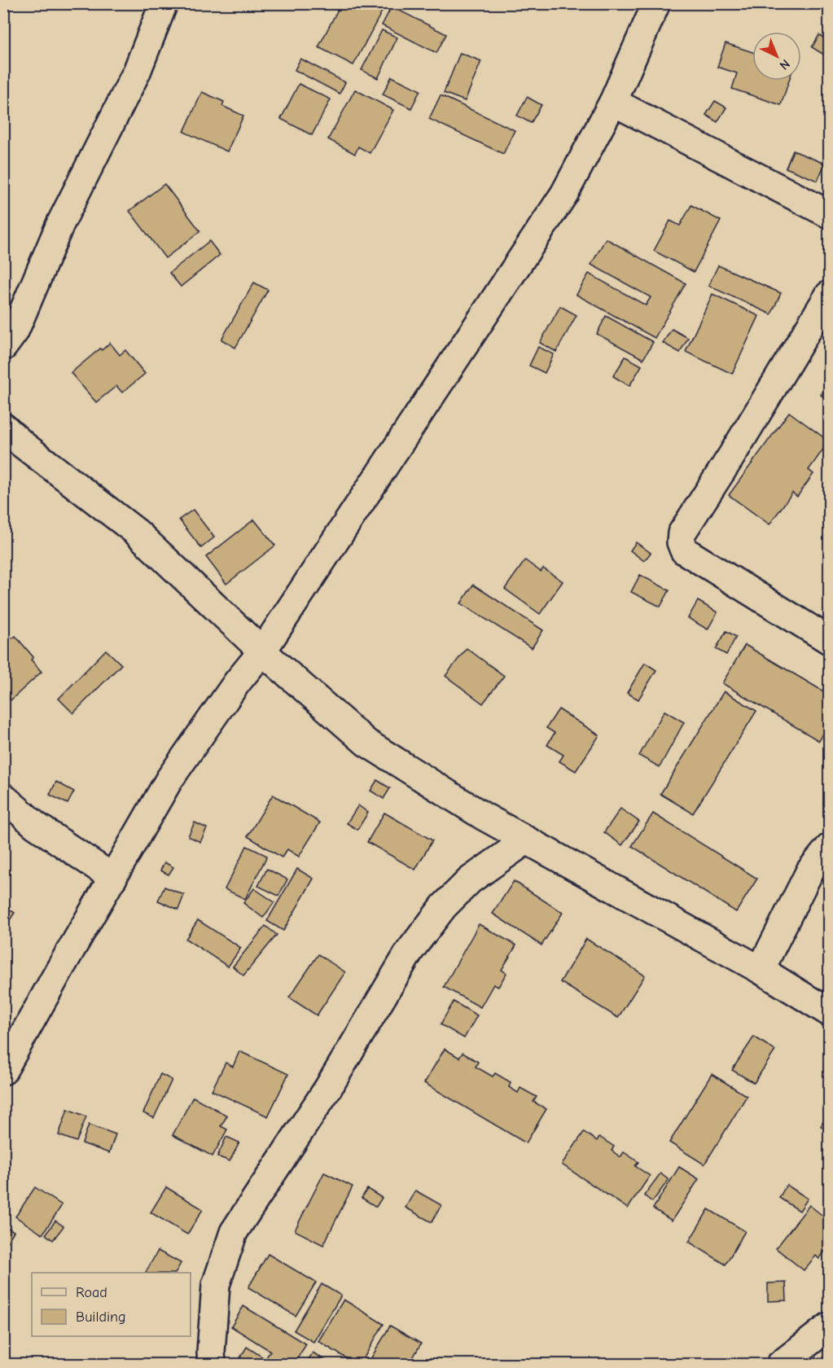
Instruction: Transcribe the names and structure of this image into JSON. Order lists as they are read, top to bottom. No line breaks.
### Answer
{"legend":["Road","Building"],"north":"bottom right"}
